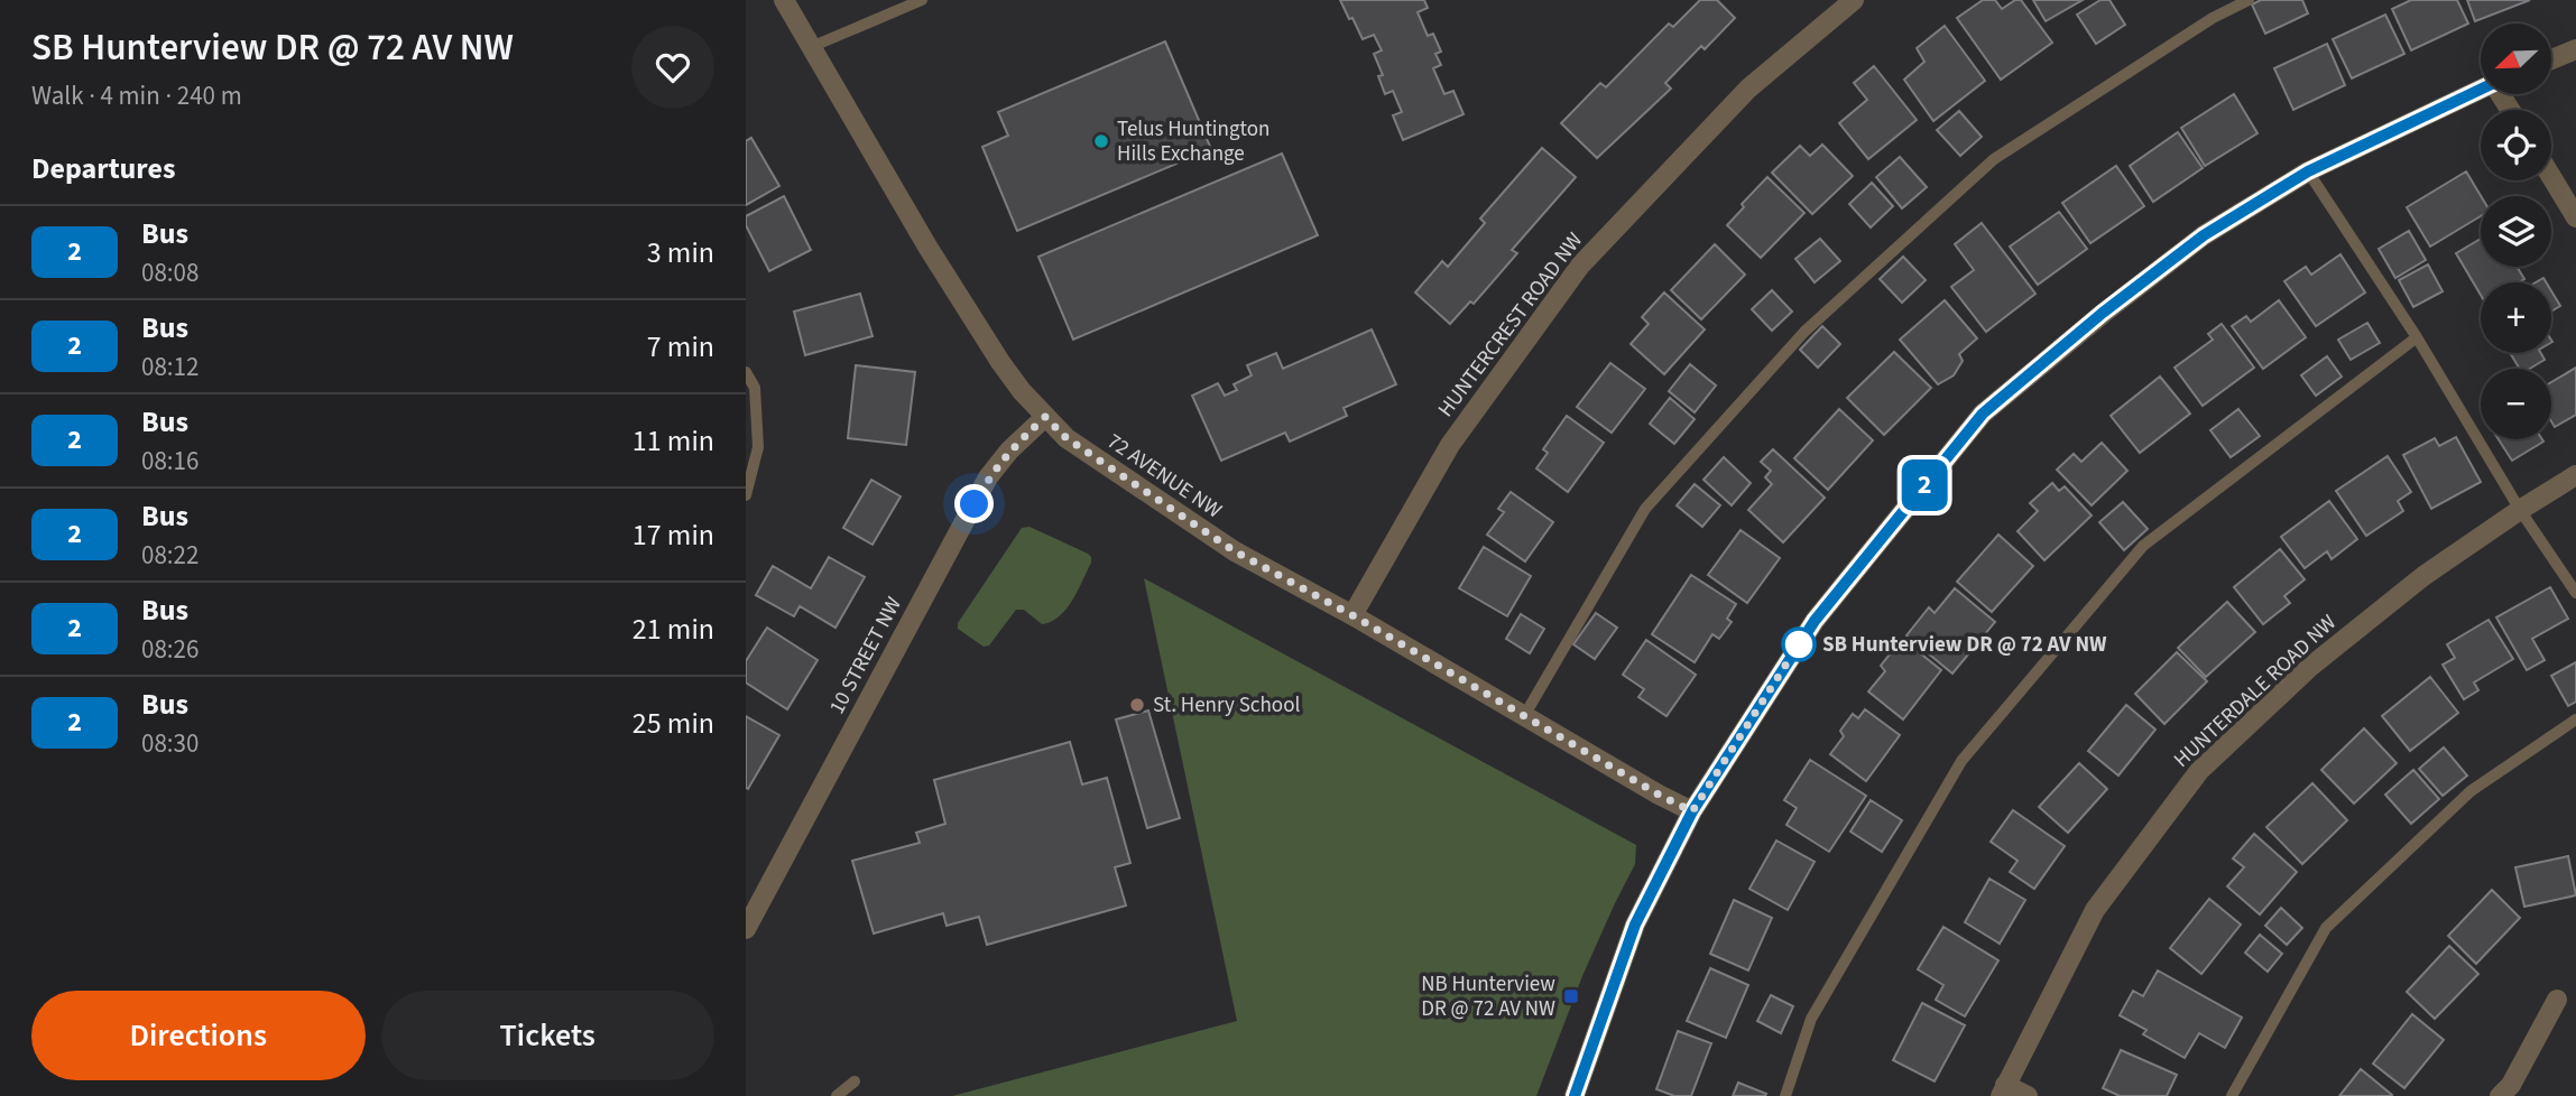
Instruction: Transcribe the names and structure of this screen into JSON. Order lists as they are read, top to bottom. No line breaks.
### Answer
{"streets":{"street":["HUNTERCREST ROAD NW","72 AVENUE NW","10 STREET NW","HUNTERDALE ROAD NW"]},"crossings":[["HUNTERCREST ROAD NW","72 AVENUE NW"],["72 AVENUE NW","10 STREET NW"]],"places":{"other":["Telus Huntington Hills Exchange","SB Hunterview DR @ 72 AV NW","St. Henry School"],"transit":["NB Hunterview DR @ 72 AV NW"]},"lines":["bus line 2"],"north":"bottom left","page":{"heading":[["SB Hunterview DR @ 72 AV NW","Walk · 4 min · 240 m"],"Departures"],"on_map":"2","map_buttons":["+","−"],"list":[{"mark":"2","name":"Bus","note":"08:08","value":"3 min"},{"mark":"2","name":"Bus","note":"08:12","value":"7 min"},{"mark":"2","name":"Bus","note":"08:16","value":"11 min"},{"mark":"2","name":"Bus","note":"08:22","value":"17 min"},{"mark":"2","name":"Bus","note":"08:26","value":"21 min"},{"mark":"2","name":"Bus","note":"08:30","value":"25 min"}],"buttons":["Directions","Tickets"]}}
